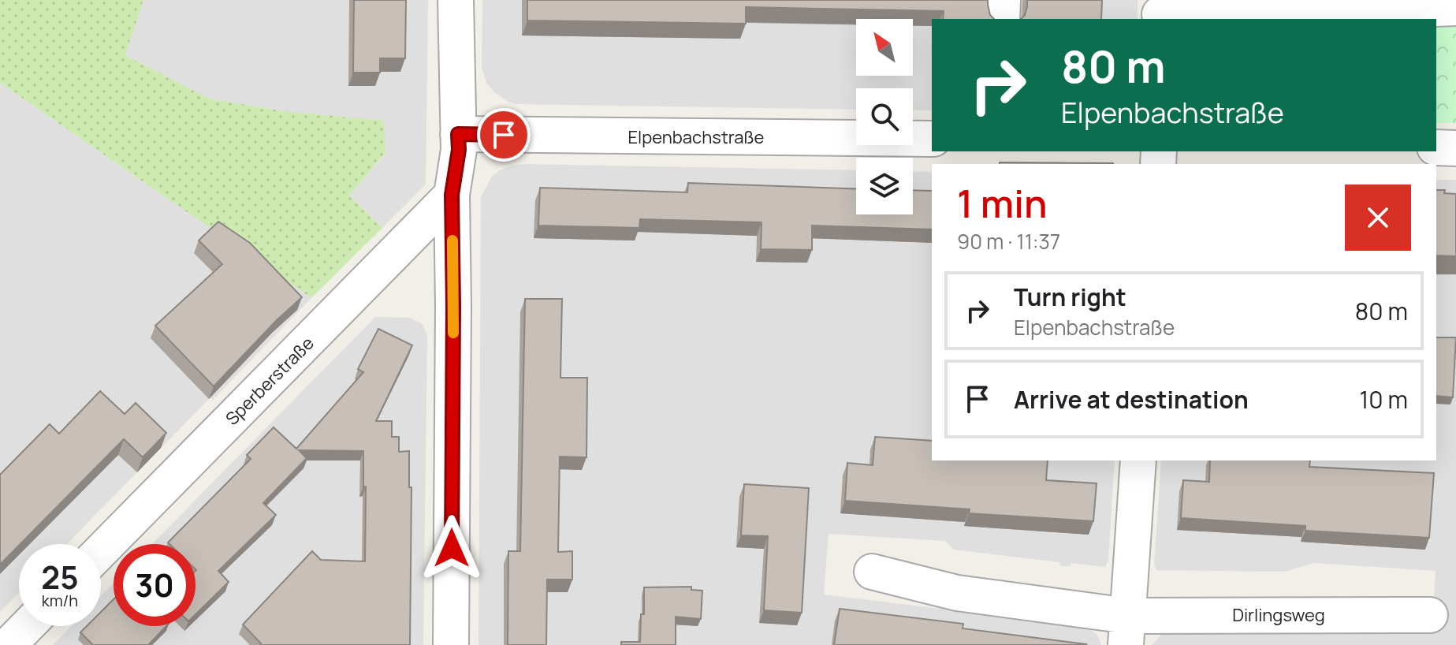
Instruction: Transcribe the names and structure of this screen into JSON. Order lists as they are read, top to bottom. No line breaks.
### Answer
{"streets":{"street":["Elpenbachstraße","Sperberstraße","Dirlingsweg"]},"north":"top left","page":{"turn":["80 m","Elpenbachstraße"],"heading":["1 min","90 m · 11:37"],"list":[{"name":"Turn right","note":"Elpenbachstraße","value":"80 m"},{"name":"Arrive at destination","value":"10 m"}],"speed":"25 km/h","limit":"30"}}
